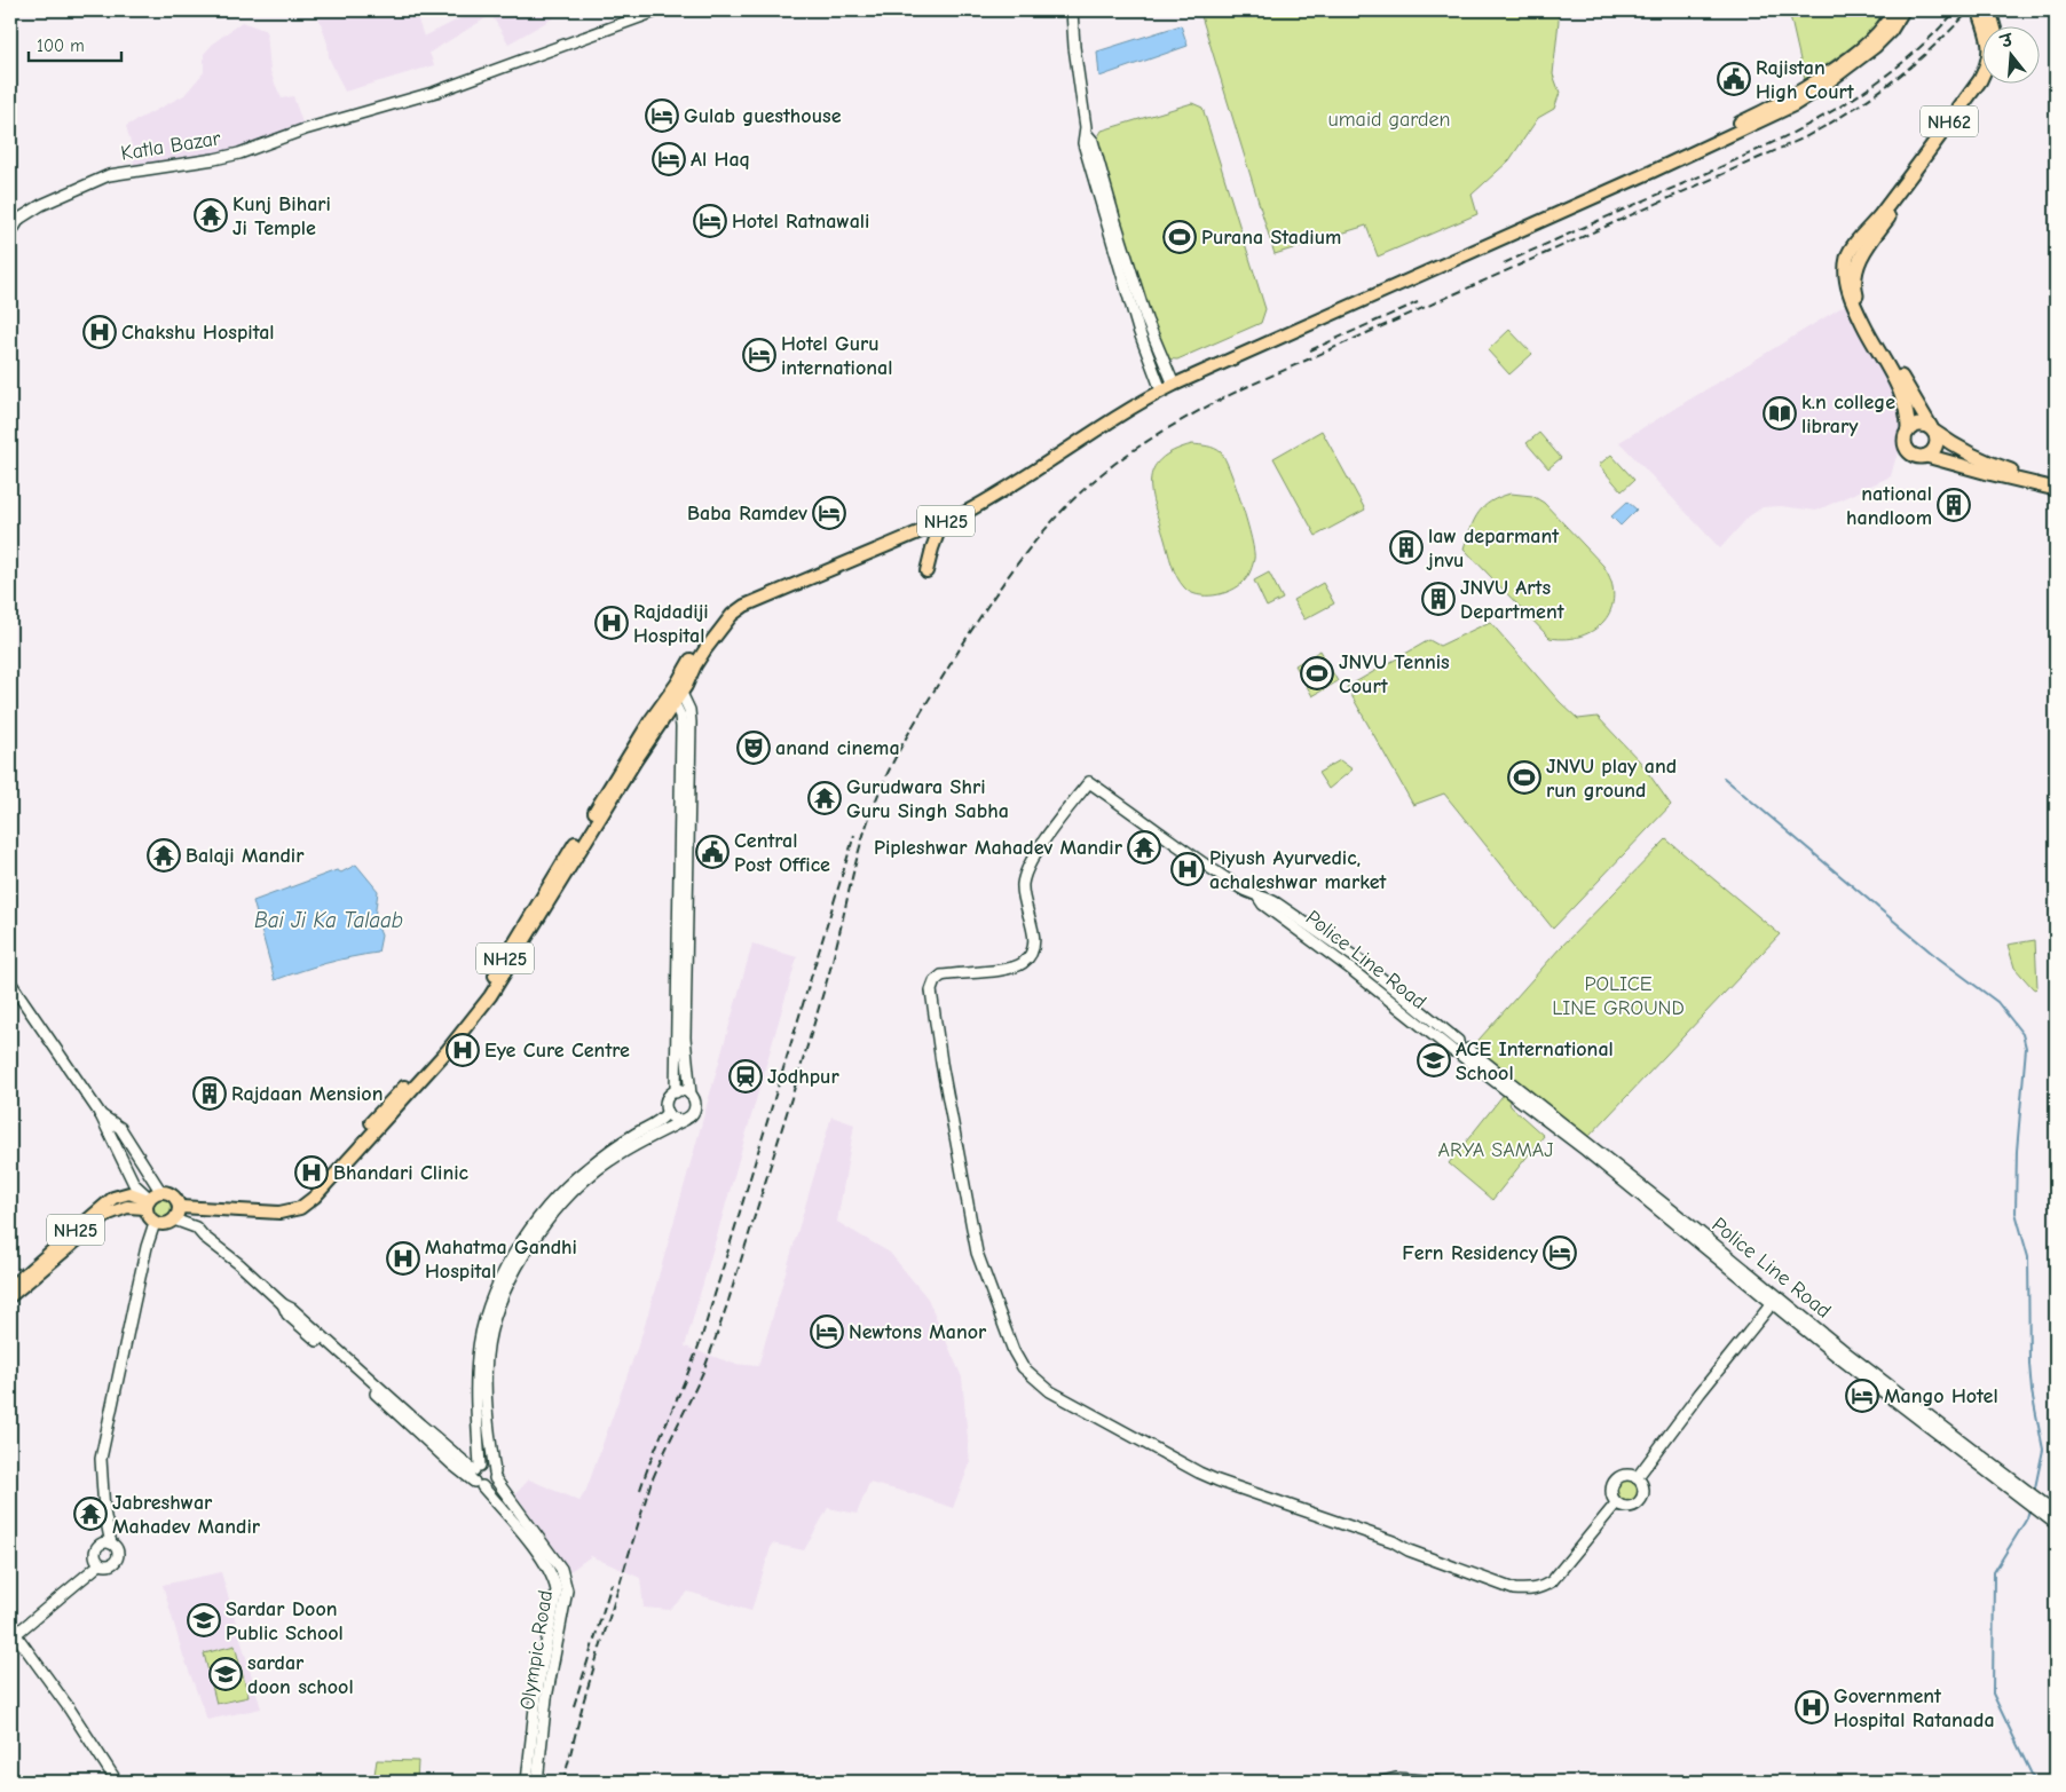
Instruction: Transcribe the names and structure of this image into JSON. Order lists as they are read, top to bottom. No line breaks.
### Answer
{"streets":{"highway":["NH62"],"main road":["NH25"],"street":["Katla Bazar","Police Line Road","Olympic Road"]},"crossings":[["NH25","Olympic Road"]],"water":["Bai Ji Ka Talaab"],"parks":["umaid garden","POLICE LINE GROUND","ARYA SAMAJ"],"places":{"public building":["Rajistan High Court","Central Post Office"],"hotel":["Gulab guesthouse","Al Haq","Hotel Ratnawali","Hotel Guru international","Baba Ramdev","Fern Residency","Newtons Manor","Mango Hotel"],"temple":["Kunj Bihari Ji Temple","Gurudwara Shri Guru Singh Sabha","Pipleshwar Mahadev Mandir","Balaji Mandir","Jabreshwar Mahadev Mandir"],"sports":["Purana Stadium","JNVU Tennis Court","JNVU play and run ground"],"hospital":["Chakshu Hospital","Rajdadiji Hospital","Piyush Ayurvedic, achaleshwar market","Eye Cure Centre","Bhandari Clinic","Mahatma Gandhi Hospital","Government Hospital Ratanada"],"library":["k.n college library"],"building":["national handloom","law deparmant jnvu","JNVU Arts Department","Rajdaan Mension"],"theatre":["anand cinema"],"school or university":["ACE International School","Sardar Doon Public School","sardar doon school"],"station":["Jodhpur"]},"scale_bar":"100 m","north":"top"}
